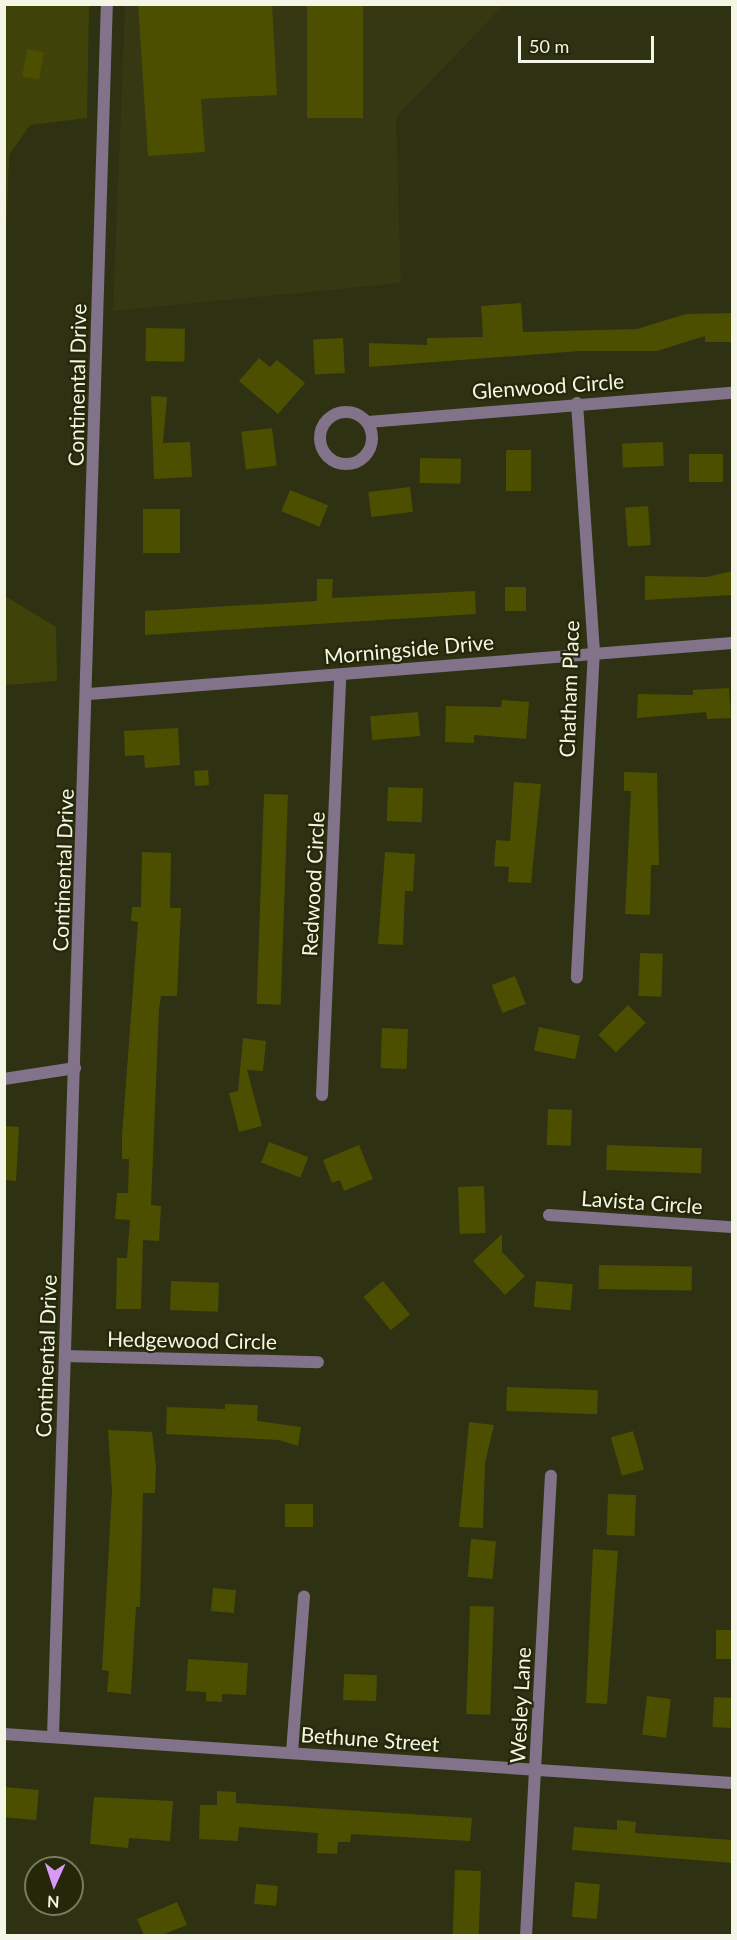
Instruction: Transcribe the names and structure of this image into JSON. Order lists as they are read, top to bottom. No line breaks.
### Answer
{"streets":{"street":["Continental Drive","Glenwood Circle","Morningside Drive","Chatham Place","Redwood Circle","Lavista Circle","Hedgewood Circle","Wesley Lane","Bethune Street"]},"crossings":[["Continental Drive","Morningside Drive"],["Continental Drive","Hedgewood Circle"],["Continental Drive","Bethune Street"],["Glenwood Circle","Chatham Place"],["Morningside Drive","Chatham Place"],["Morningside Drive","Redwood Circle"],["Wesley Lane","Bethune Street"]],"scale_bar":"50 m","north":"bottom"}
